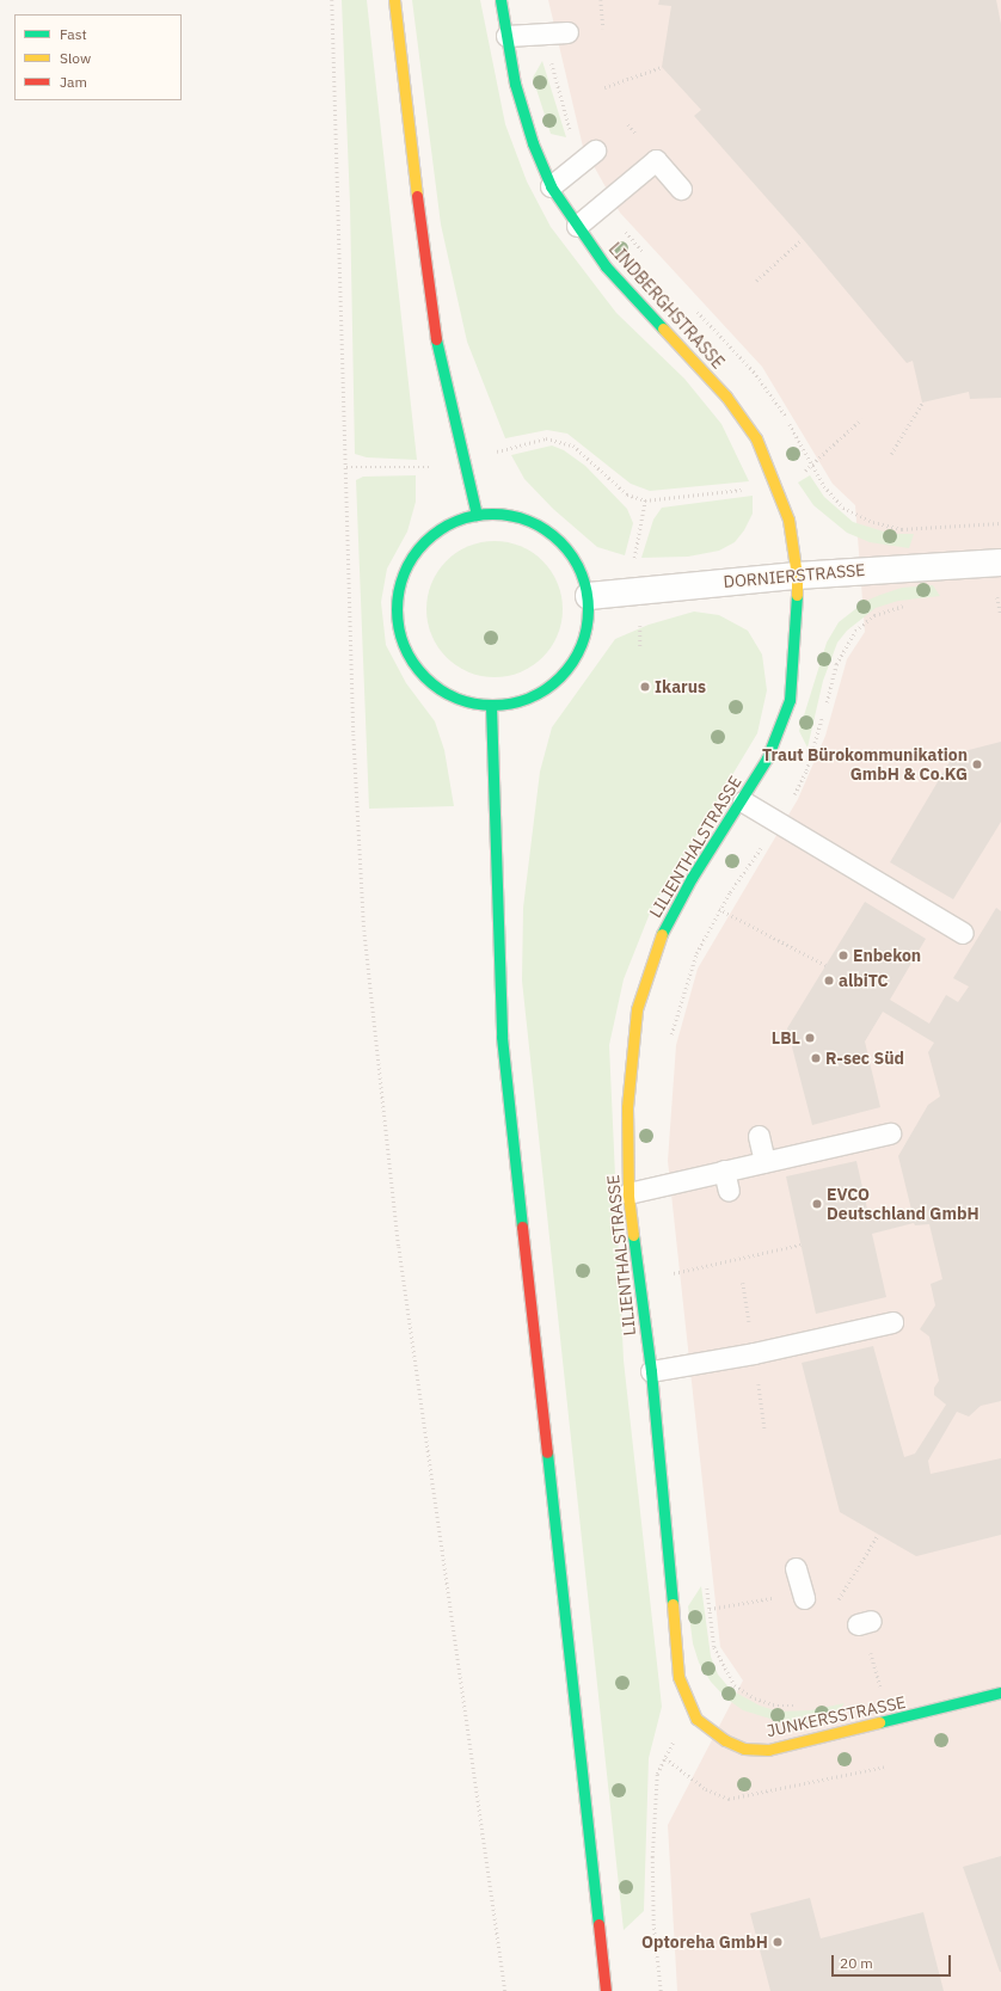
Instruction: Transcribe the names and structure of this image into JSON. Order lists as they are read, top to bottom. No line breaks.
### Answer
{"streets":{"street":["LINDBERGHSTRASSE","DORNIERSTRASSE","LILIENTHALSTRASSE","JUNKERSSTRASSE"]},"crossings":[["LINDBERGHSTRASSE","DORNIERSTRASSE"],["LINDBERGHSTRASSE","LILIENTHALSTRASSE"],["DORNIERSTRASSE","LILIENTHALSTRASSE"],["LILIENTHALSTRASSE","JUNKERSSTRASSE"]],"places":["Ikarus","Traut Bürokommunikation GmbH & Co.KG","Enbekon","albiTC","LBL","R-sec Süd","EVCO Deutschland GmbH","Optoreha GmbH"],"legend":["Fast","Slow","Jam"],"scale_bar":"20 m"}
